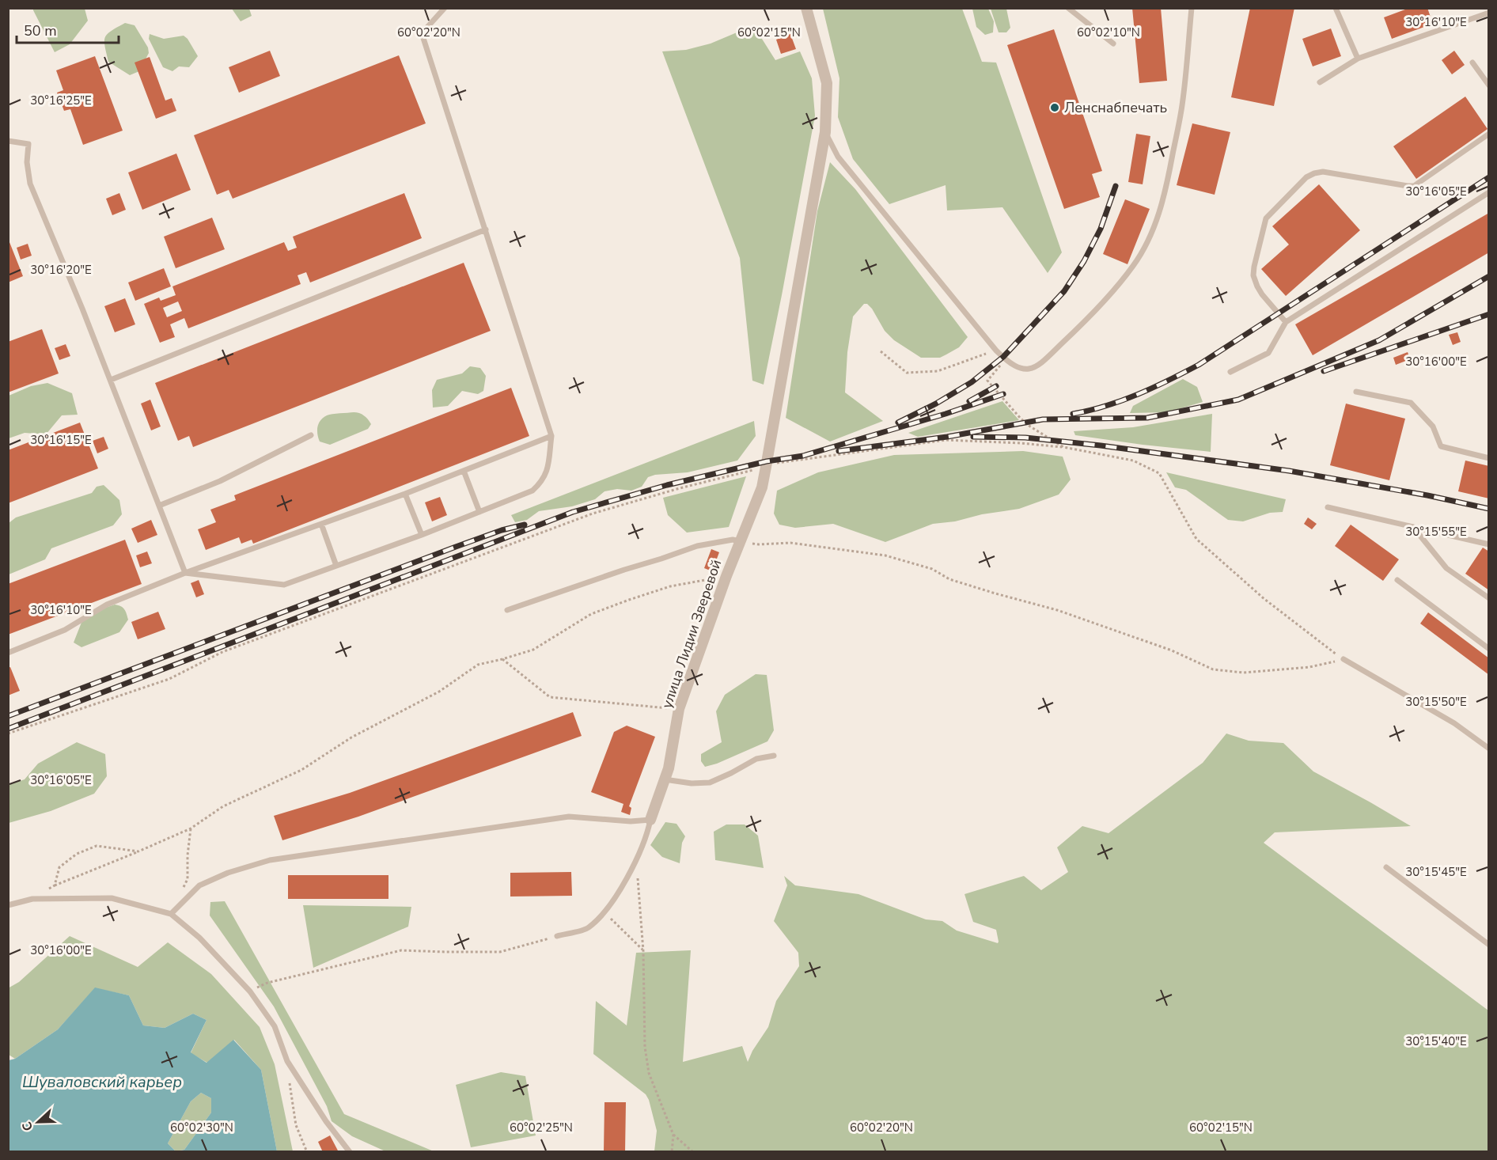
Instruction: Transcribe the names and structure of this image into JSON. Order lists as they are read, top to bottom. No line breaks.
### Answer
{"streets":{"street":["улица Лидии Зверевой"]},"water":["Шуваловский карьер"],"places":["Ленснабпечать"],"scale_bar":"50 m","north":"left","coordinates":["30°16'10\"E","60°02'20\"N","60°02'15\"N","60°02'10\"N","30°16'25\"E","30°16'05\"E","30°16'20\"E","30°16'00\"E","30°16'15\"E","30°15'55\"E","30°15'50\"E","30°15'45\"E","30°15'40\"E","60°02'30\"N","60°02'25\"N"]}
